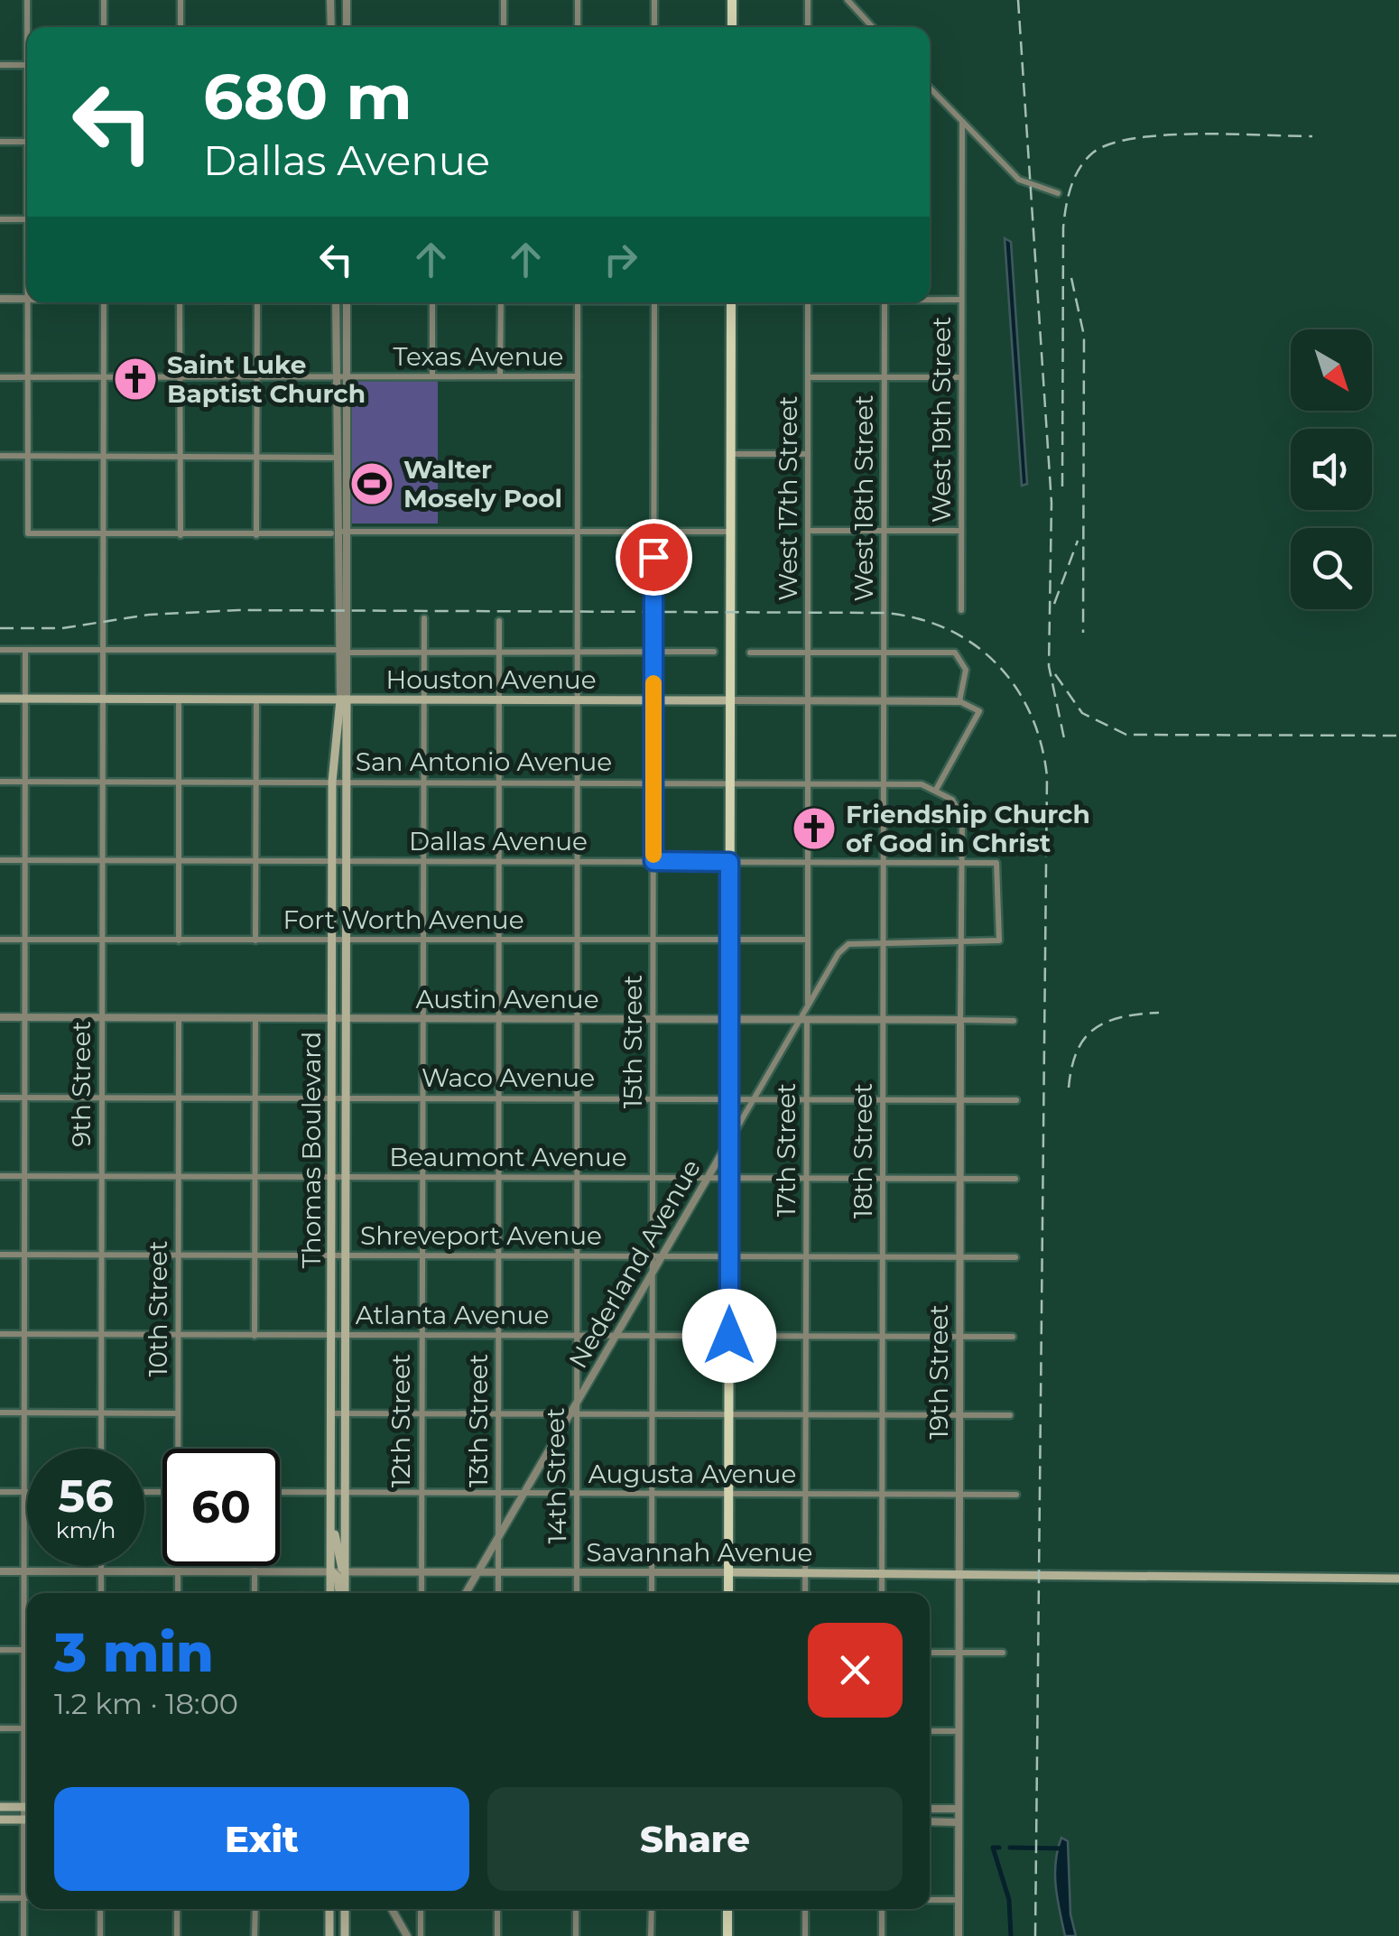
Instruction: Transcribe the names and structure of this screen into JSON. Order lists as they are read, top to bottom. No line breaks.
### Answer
{"streets":{"main road":["Houston Avenue","Thomas Boulevard","Savannah Avenue"],"street":["Texas Avenue","West 19th Street","West 17th Street","West 18th Street","San Antonio Avenue","Dallas Avenue","Fort Worth Avenue","Austin Avenue","15th Street","Waco Avenue","9th Street","17th Street","18th Street","Beaumont Avenue","Shreveport Avenue","Nederland Avenue","10th Street","Atlanta Avenue","19th Street","12th Street","13th Street","Augusta Avenue","14th Street"]},"crossings":[["Texas Avenue","9th Street"],["Texas Avenue","14th Street"],["West 17th Street","Houston Avenue"],["West 18th Street","Houston Avenue"],["West 18th Street","18th Street"],["Houston Avenue","San Antonio Avenue"],["Houston Avenue","15th Street"],["Houston Avenue","9th Street"],["Houston Avenue","Thomas Boulevard"],["Houston Avenue","18th Street"],["Houston Avenue","12th Street"],["Houston Avenue","13th Street"],["Houston Avenue","14th Street"],["San Antonio Avenue","15th Street"],["San Antonio Avenue","9th Street"],["San Antonio Avenue","Thomas Boulevard"],["San Antonio Avenue","18th Street"],["San Antonio Avenue","19th Street"],["San Antonio Avenue","12th Street"],["San Antonio Avenue","13th Street"],["San Antonio Avenue","14th Street"],["Dallas Avenue","15th Street"],["Dallas Avenue","9th Street"],["Dallas Avenue","Thomas Boulevard"],["Dallas Avenue","18th Street"],["Dallas Avenue","19th Street"],["Dallas Avenue","12th Street"],["Dallas Avenue","13th Street"],["Dallas Avenue","14th Street"],["Fort Worth Avenue","15th Street"],["Fort Worth Avenue","9th Street"],["Fort Worth Avenue","Thomas Boulevard"],["Fort Worth Avenue","12th Street"],["Fort Worth Avenue","13th Street"],["Fort Worth Avenue","14th Street"],["Austin Avenue","15th Street"],["Austin Avenue","9th Street"],["Austin Avenue","Thomas Boulevard"],["Austin Avenue","17th Street"],["Austin Avenue","18th Street"],["Austin Avenue","Nederland Avenue"],["Austin Avenue","10th Street"],["Austin Avenue","19th Street"],["Austin Avenue","12th Street"],["Austin Avenue","13th Street"],["Austin Avenue","14th Street"],["15th Street","Waco Avenue"],["15th Street","Beaumont Avenue"],["15th Street","Shreveport Avenue"],["15th Street","Nederland Avenue"],["Waco Avenue","9th Street"],["Waco Avenue","Thomas Boulevard"],["Waco Avenue","17th Street"],["Waco Avenue","18th Street"],["Waco Avenue","Nederland Avenue"],["Waco Avenue","10th Street"],["Waco Avenue","19th Street"],["Waco Avenue","12th Street"],["Waco Avenue","13th Street"],["Waco Avenue","14th Street"],["9th Street","Beaumont Avenue"],["9th Street","Shreveport Avenue"],["9th Street","Atlanta Avenue"],["Thomas Boulevard","Beaumont Avenue"],["Thomas Boulevard","Shreveport Avenue"],["Thomas Boulevard","Atlanta Avenue"],["Thomas Boulevard","Augusta Avenue"],["Thomas Boulevard","Savannah Avenue"],["17th Street","Beaumont Avenue"],["17th Street","Shreveport Avenue"],["17th Street","Nederland Avenue"],["17th Street","Atlanta Avenue"],["17th Street","Augusta Avenue"],["17th Street","Savannah Avenue"],["18th Street","Beaumont Avenue"],["18th Street","Shreveport Avenue"],["18th Street","Nederland Avenue"],["18th Street","Atlanta Avenue"],["18th Street","Augusta Avenue"],["18th Street","Savannah Avenue"],["Beaumont Avenue","Nederland Avenue"],["Beaumont Avenue","10th Street"],["Beaumont Avenue","19th Street"],["Beaumont Avenue","12th Street"],["Beaumont Avenue","13th Street"],["Beaumont Avenue","14th Street"],["Shreveport Avenue","Nederland Avenue"],["Shreveport Avenue","10th Street"],["Shreveport Avenue","19th Street"],["Shreveport Avenue","12th Street"],["Shreveport Avenue","13th Street"],["Shreveport Avenue","14th Street"],["Nederland Avenue","Atlanta Avenue"],["Nederland Avenue","13th Street"],["Nederland Avenue","Augusta Avenue"],["Nederland Avenue","14th Street"],["Nederland Avenue","Savannah Avenue"],["10th Street","Atlanta Avenue"],["10th Street","Savannah Avenue"],["Atlanta Avenue","19th Street"],["Atlanta Avenue","12th Street"],["Atlanta Avenue","13th Street"],["Atlanta Avenue","14th Street"],["19th Street","Augusta Avenue"],["19th Street","Savannah Avenue"],["12th Street","Augusta Avenue"],["12th Street","Savannah Avenue"],["13th Street","Augusta Avenue"],["13th Street","Savannah Avenue"],["Augusta Avenue","14th Street"],["14th Street","Savannah Avenue"]],"places":{"church":["Saint Luke Baptist Church","Friendship Church of God in Christ"],"sports":["Walter Mosely Pool"]},"north":"bottom right","page":{"turn":["680 m","Dallas Avenue"],"speed":"56 km/h","limit":"60","heading":["3 min","1.2 km · 18:00"],"buttons":["Exit","Share"]}}
